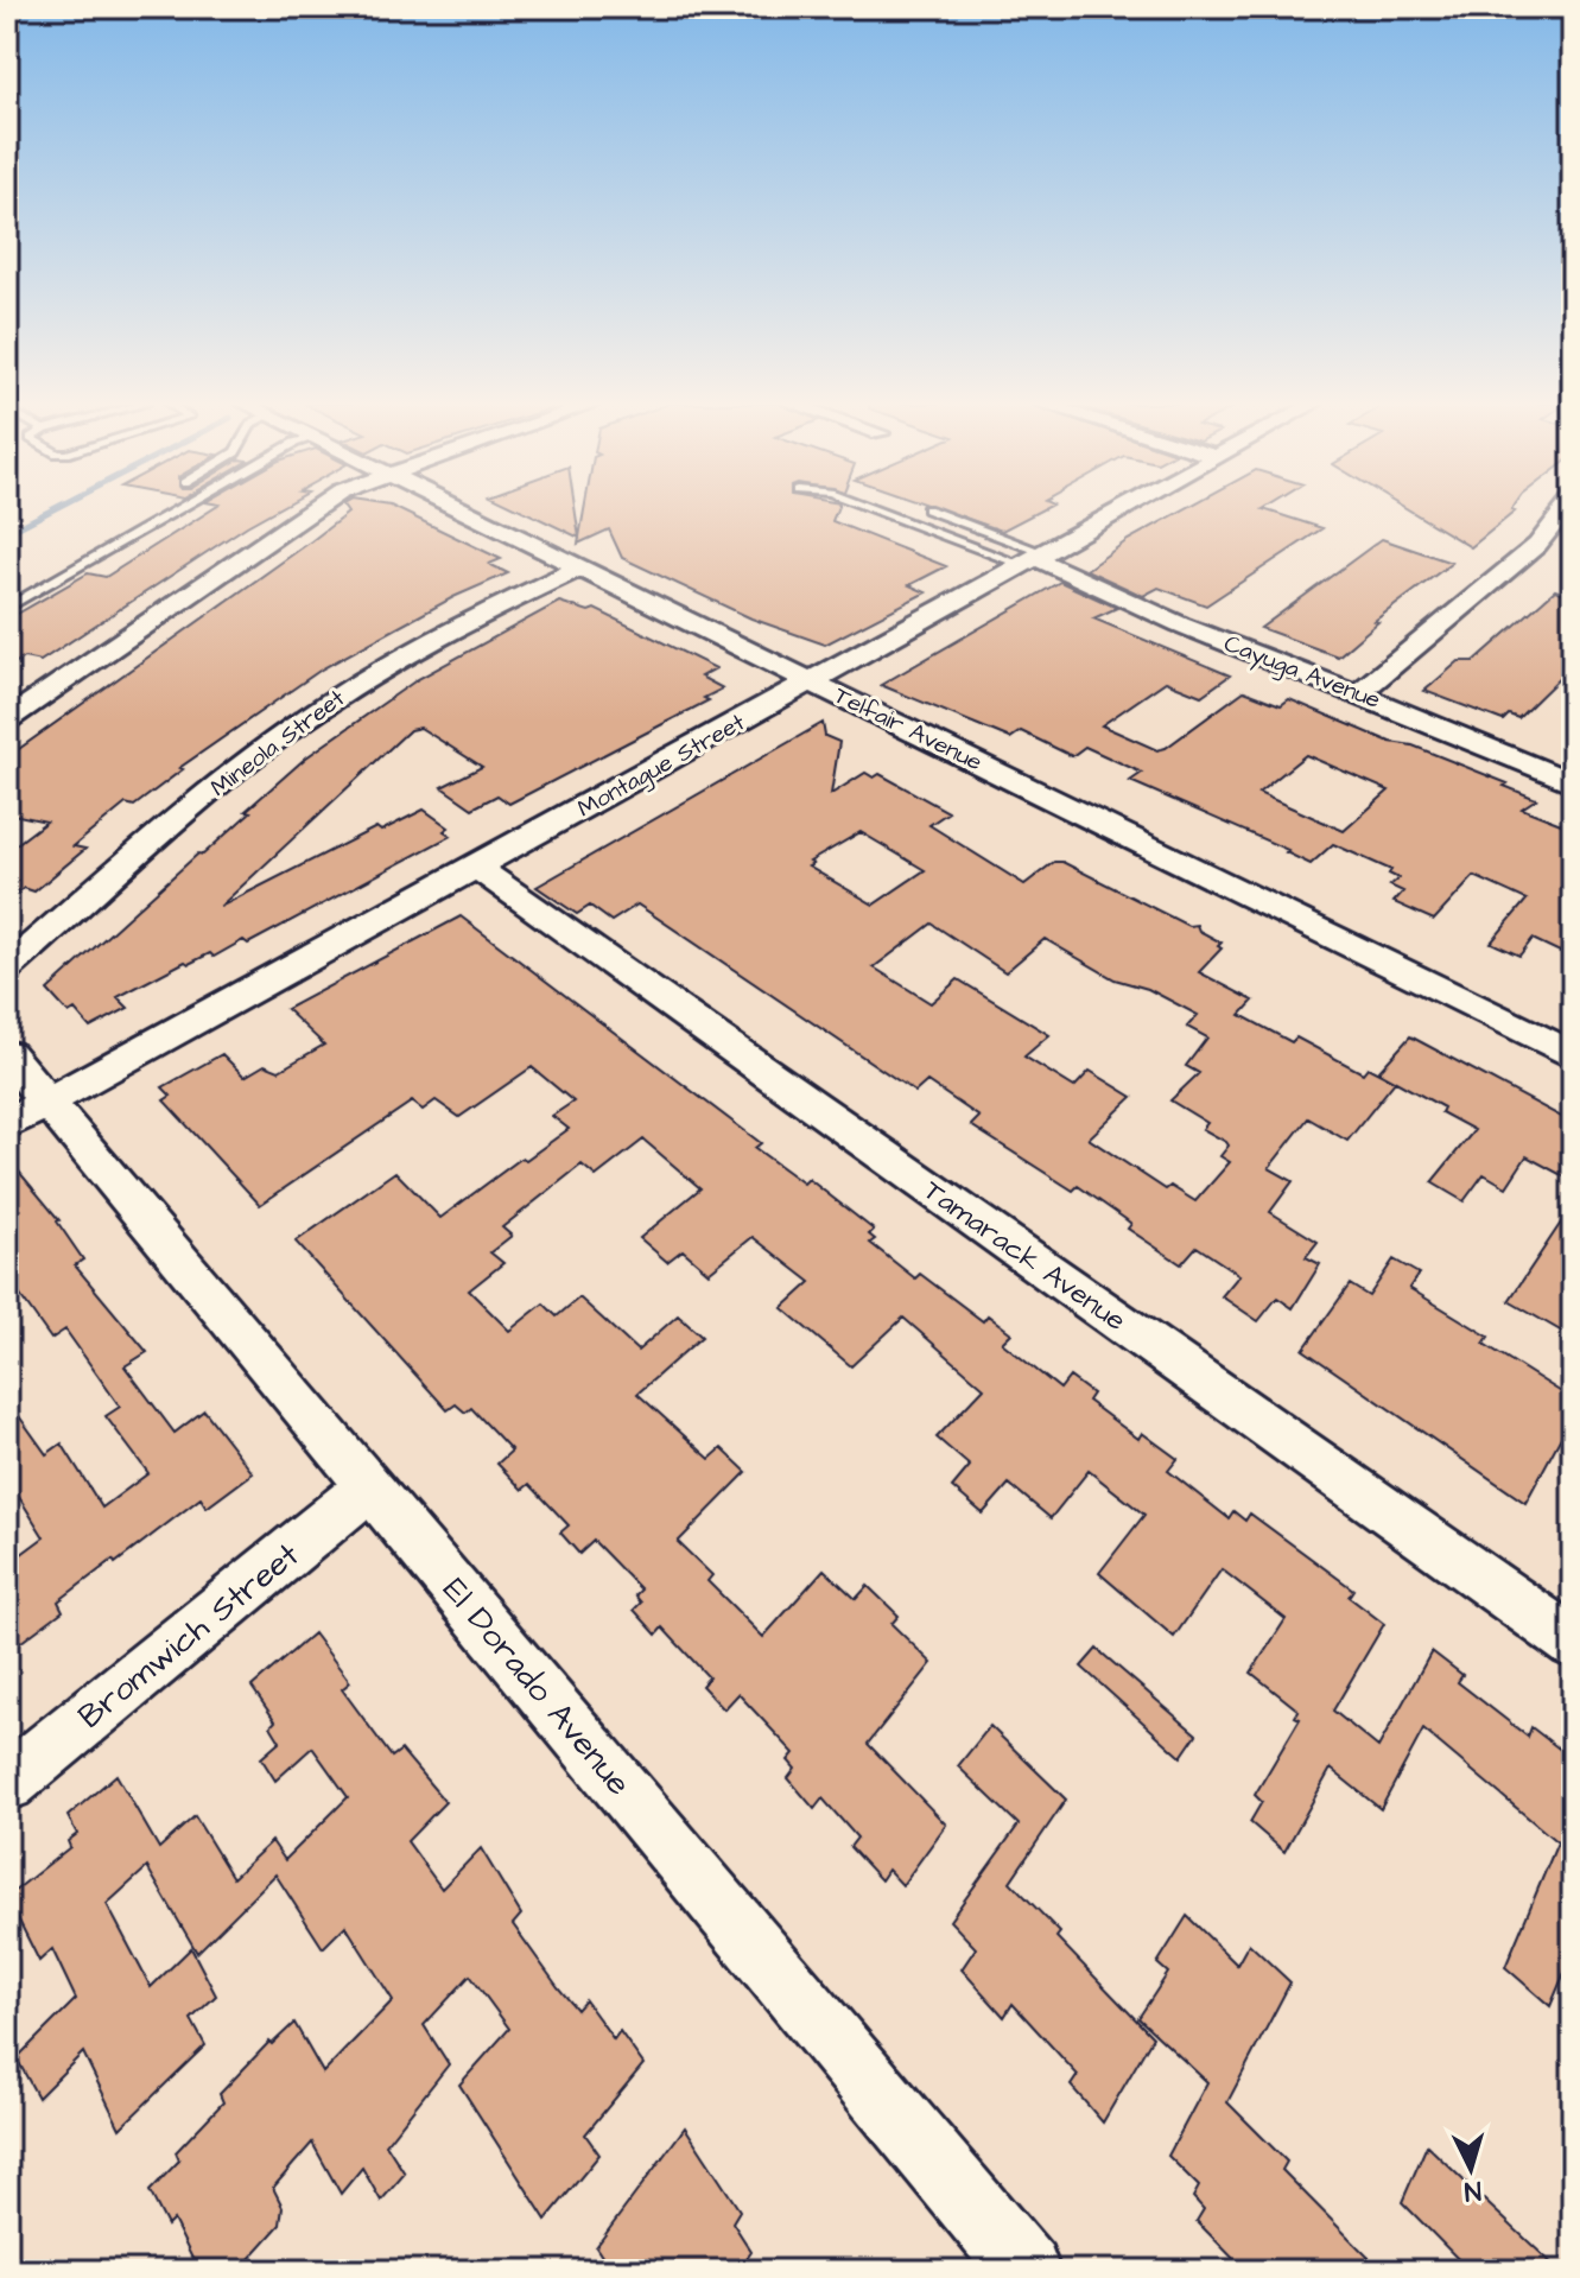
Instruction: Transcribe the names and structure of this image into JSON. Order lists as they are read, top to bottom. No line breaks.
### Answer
{"streets":{"street":["Cayuga Avenue","Telfair Avenue","Mineola Street","Montague Street","Tamarack Avenue","Bromwich Street","El Dorado Avenue"]},"crossings":[["Cayuga Avenue","Montague Street"],["Telfair Avenue","Mineola Street"],["Telfair Avenue","Montague Street"],["Montague Street","Tamarack Avenue"],["Montague Street","El Dorado Avenue"],["Bromwich Street","El Dorado Avenue"]],"north":"bottom"}
